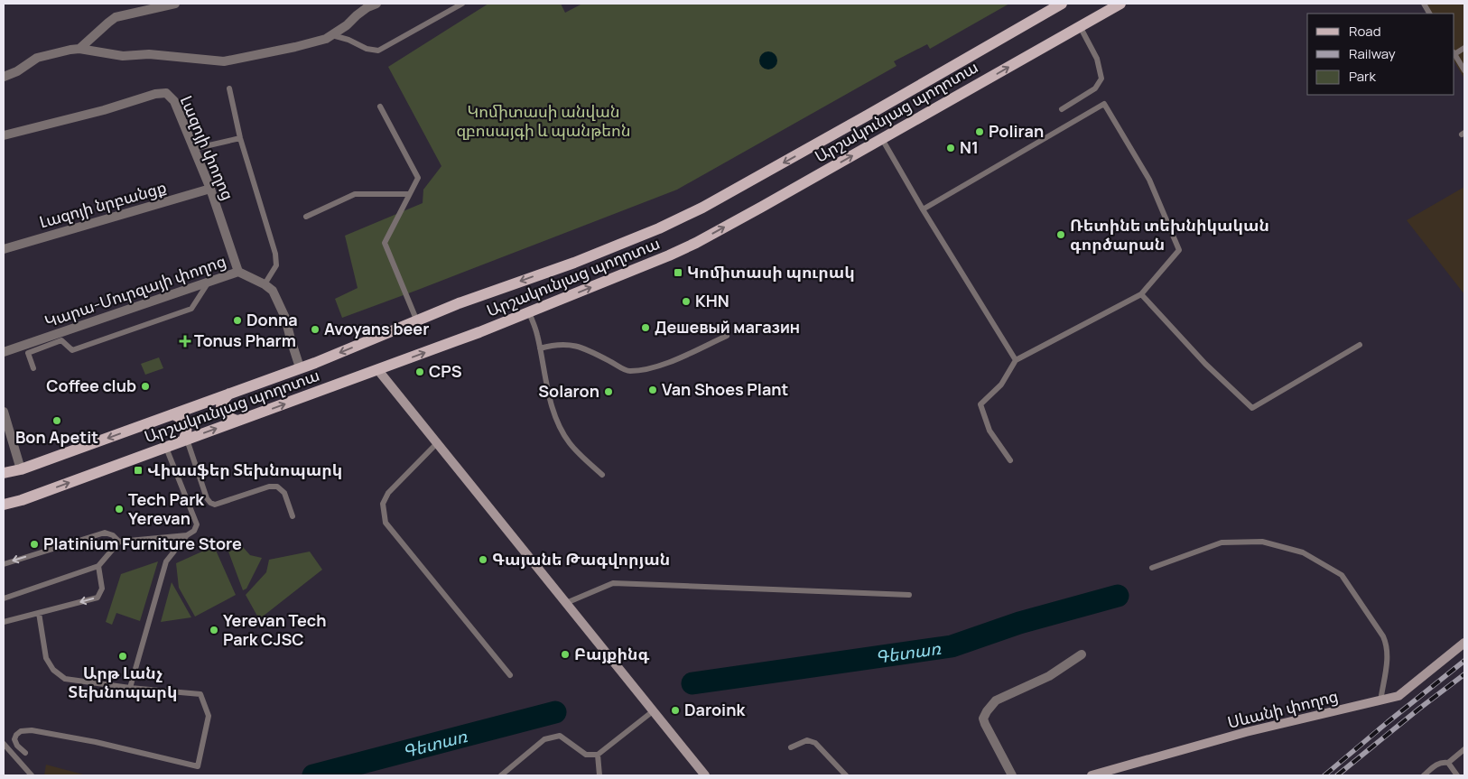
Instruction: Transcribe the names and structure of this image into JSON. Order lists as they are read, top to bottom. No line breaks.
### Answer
{"streets":{"main road":["Արշակունյաց պողոտա"],"street":["Լազոյի փողոց","Լազոյի նրբանցք","Կարա-Մուրզայի փողոց","Սևանի փողոց"]},"crossings":[["Արշակունյաց պողոտա","Կարա-Մուրզայի փողոց"],["Լազոյի փողոց","Լազոյի նրբանցք"],["Լազոյի փողոց","Կարա-Մուրզայի փողոց"]],"water":["Գետառ"],"parks":["Կոմիտասի անվան զբոսայգի և պանթեոն"],"places":{"other":["Poliran","N1","Ռետինե տեխնիկական գործարան","KHN","Donna","Дешевый магазин","Avoyans beer","CPS","Coffee club","Van Shoes Plant","Solaron","Bon Apetit","Tech Park Yerevan","Platinium Furniture Store","Գայանե Թագվորյան","Yerevan Tech Park CJSC","Բայքինգ","Արթ Լանչ Տեխնոպարկ","Daroink"],"transit":["Կոմիտասի պուրակ","Վիասֆեր Տեխնոպարկ"],"health":["Tonus Pharm"]},"legend":["Road","Railway","Park"]}
